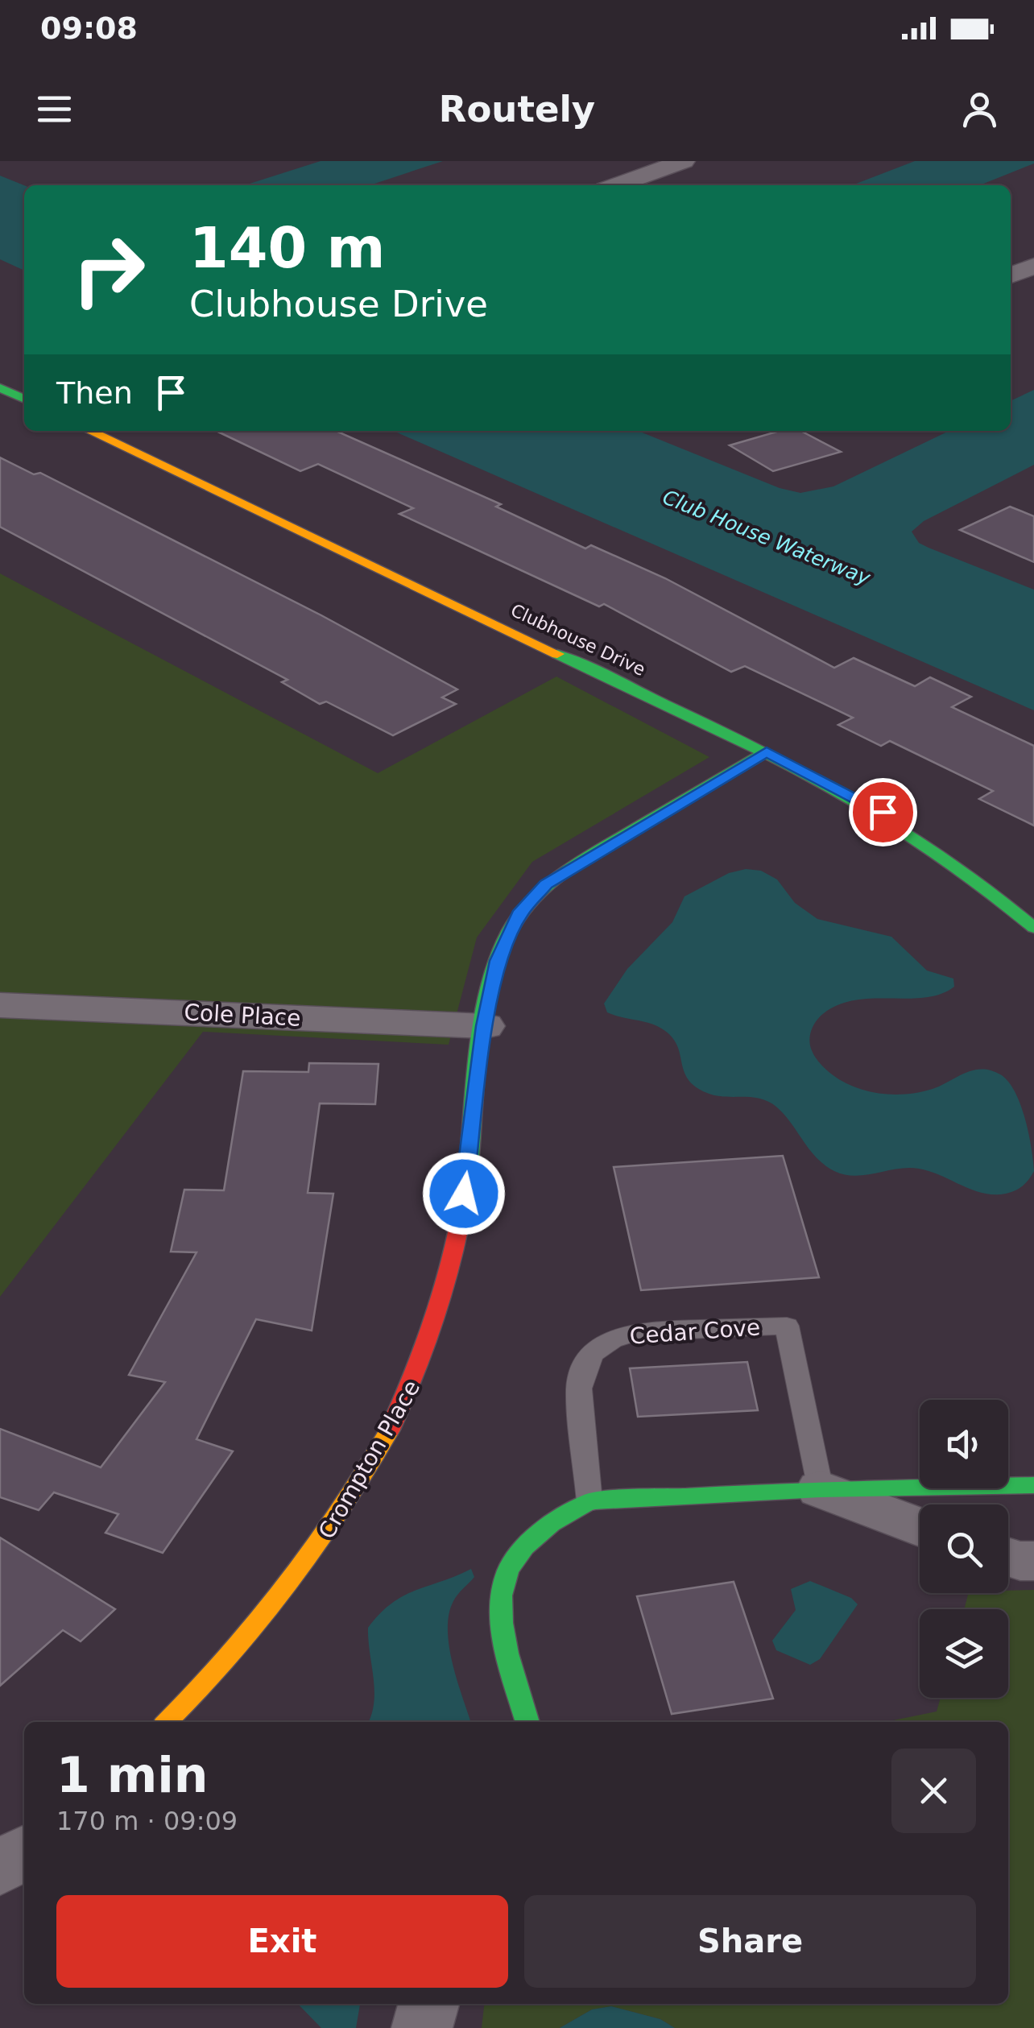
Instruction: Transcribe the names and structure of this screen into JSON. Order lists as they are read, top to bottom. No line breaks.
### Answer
{"streets":{"street":["Clubhouse Drive","Cole Place","Crompton Place"],"lane":["Cedar Cove"]},"crossings":[["Clubhouse Drive","Crompton Place"],["Cole Place","Crompton Place"]],"water":["Club House Waterway"],"page":{"status":"09:08","header":"Routely","turn":["140 m","Clubhouse Drive"],"then":"Then","heading":["1 min","170 m · 09:09"],"buttons":["Exit","Share"]}}
